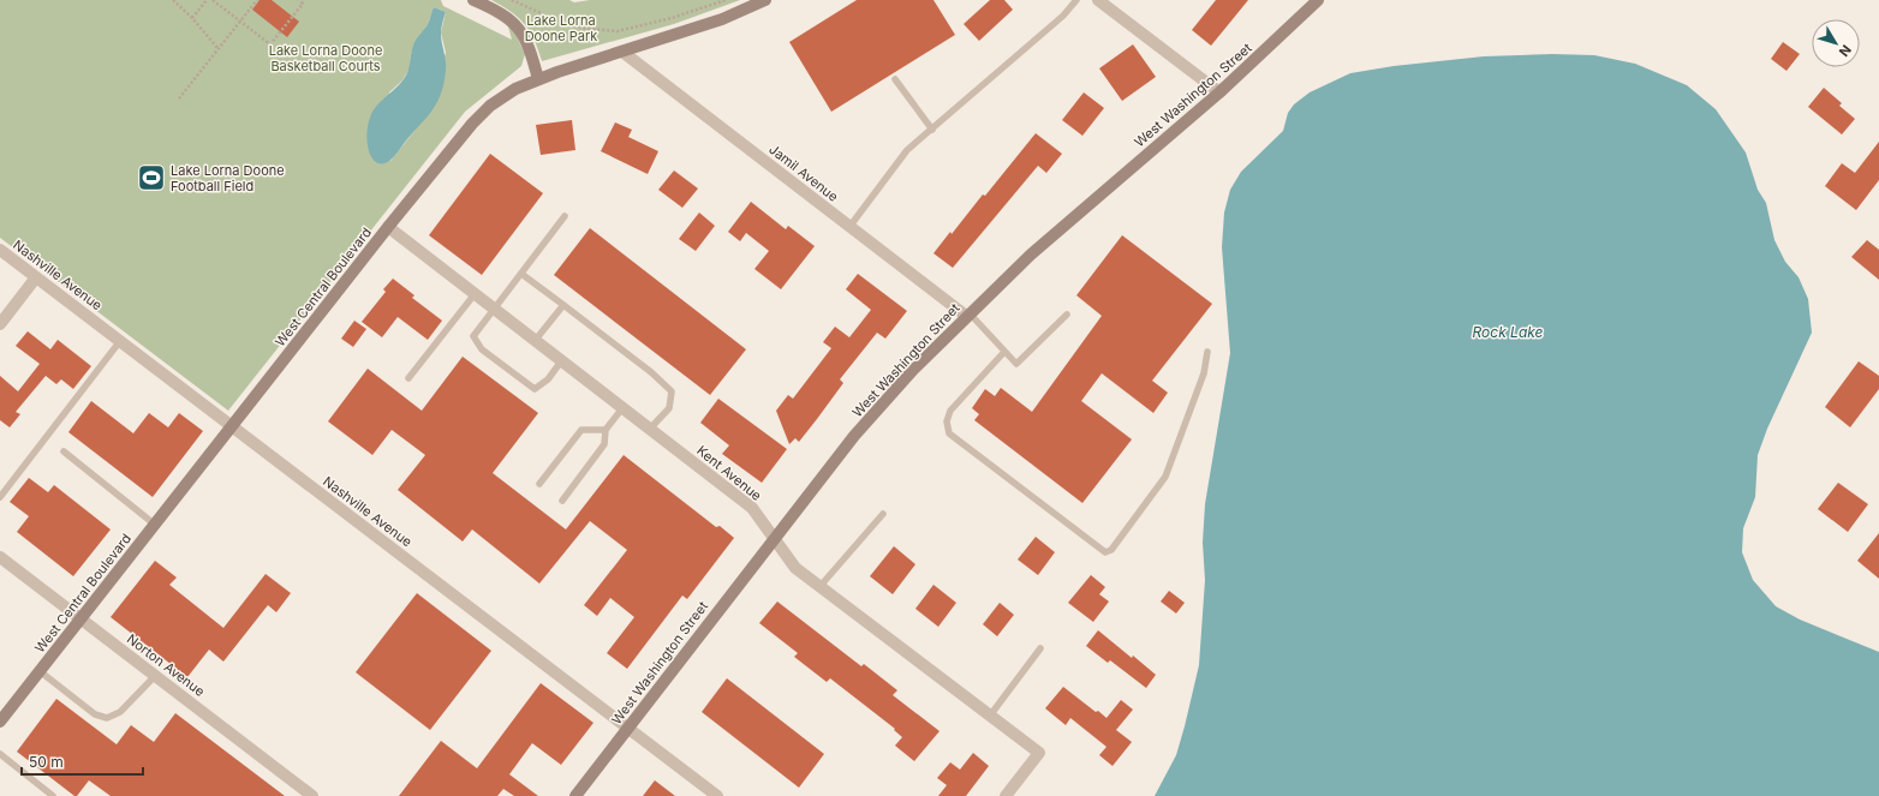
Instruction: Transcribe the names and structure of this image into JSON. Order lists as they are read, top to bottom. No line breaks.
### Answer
{"streets":{"street":["West Washington Street","Jamil Avenue","Nashville Avenue","West Central Boulevard","Kent Avenue","Norton Avenue"]},"crossings":[["West Washington Street","Jamil Avenue"],["West Washington Street","Nashville Avenue"],["West Washington Street","Kent Avenue"],["Jamil Avenue","West Central Boulevard"],["Nashville Avenue","West Central Boulevard"],["West Central Boulevard","Kent Avenue"],["West Central Boulevard","Norton Avenue"]],"water":["Rock Lake"],"parks":["Lake Lorna Doone Park","Lake Lorna Doone Basketball Courts"],"places":{"sports":["Lake Lorna Doone Football Field"]},"scale_bar":"50 m","north":"bottom right"}
